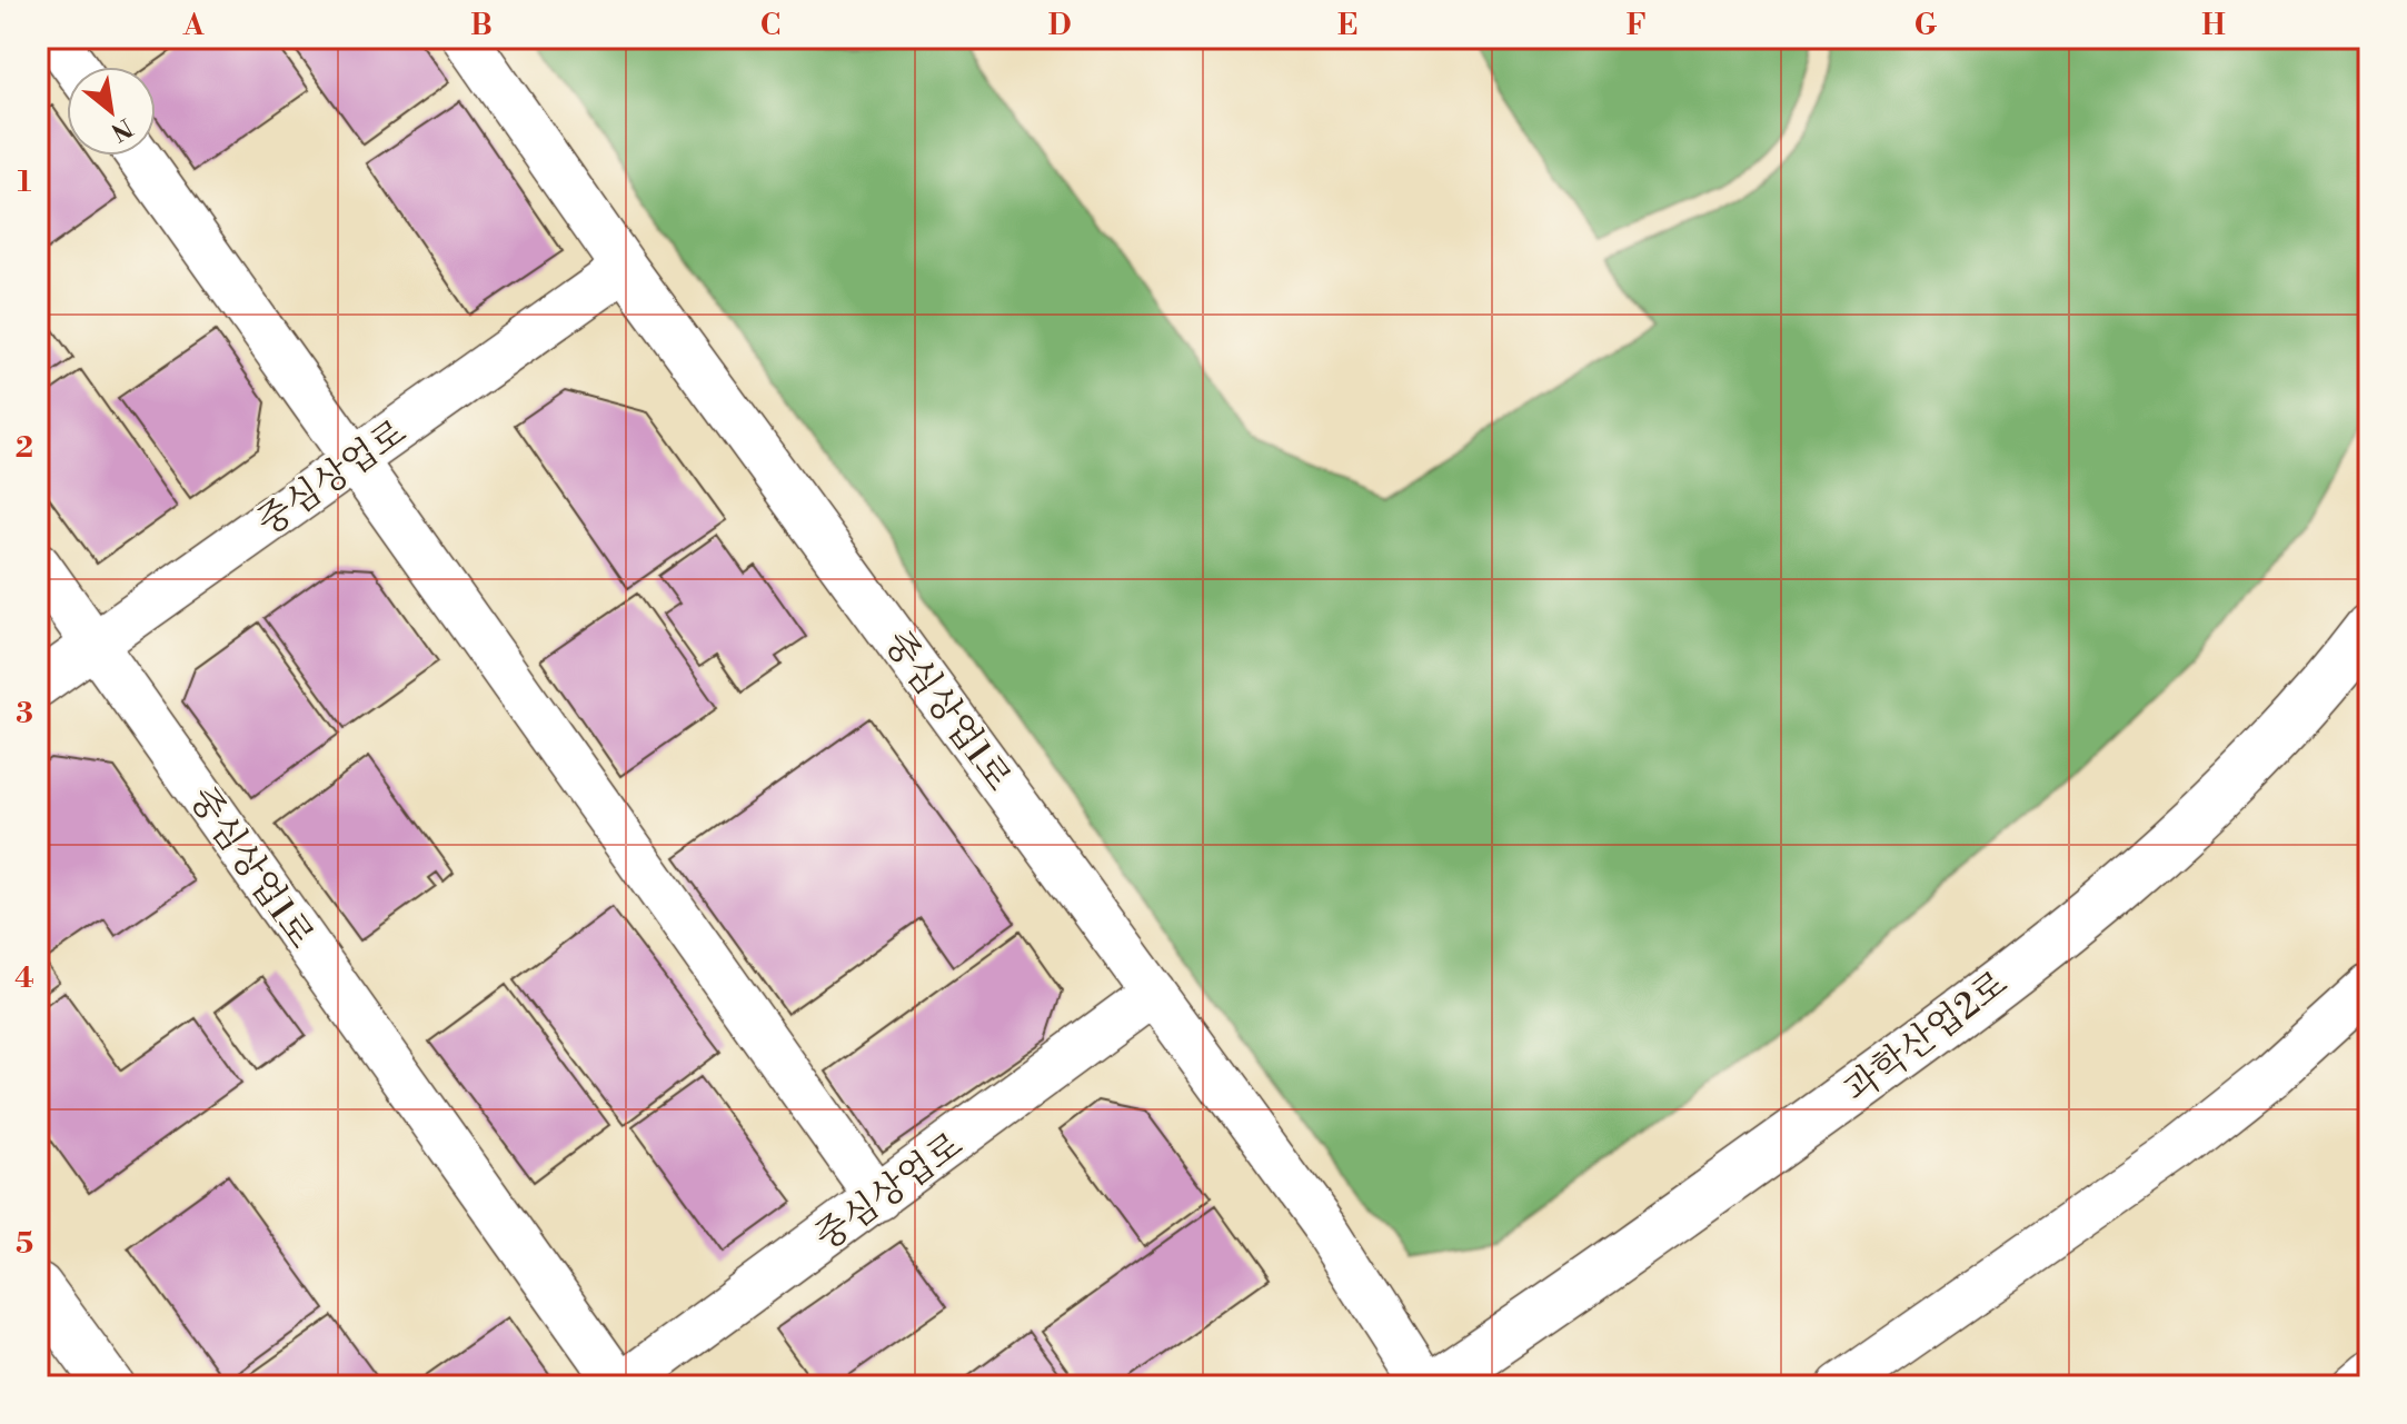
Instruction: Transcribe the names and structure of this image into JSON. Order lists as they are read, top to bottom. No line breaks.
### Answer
{"streets":{"street":["중심상업로","중심상업1로","과학산업2로"]},"crossings":[["중심상업로","중심상업1로"],["중심상업1로","과학산업2로"]],"north":"bottom right","grid":{"columns":["A","B","C","D","E","F","G","H"],"rows":["1","2","3","4","5"]}}
